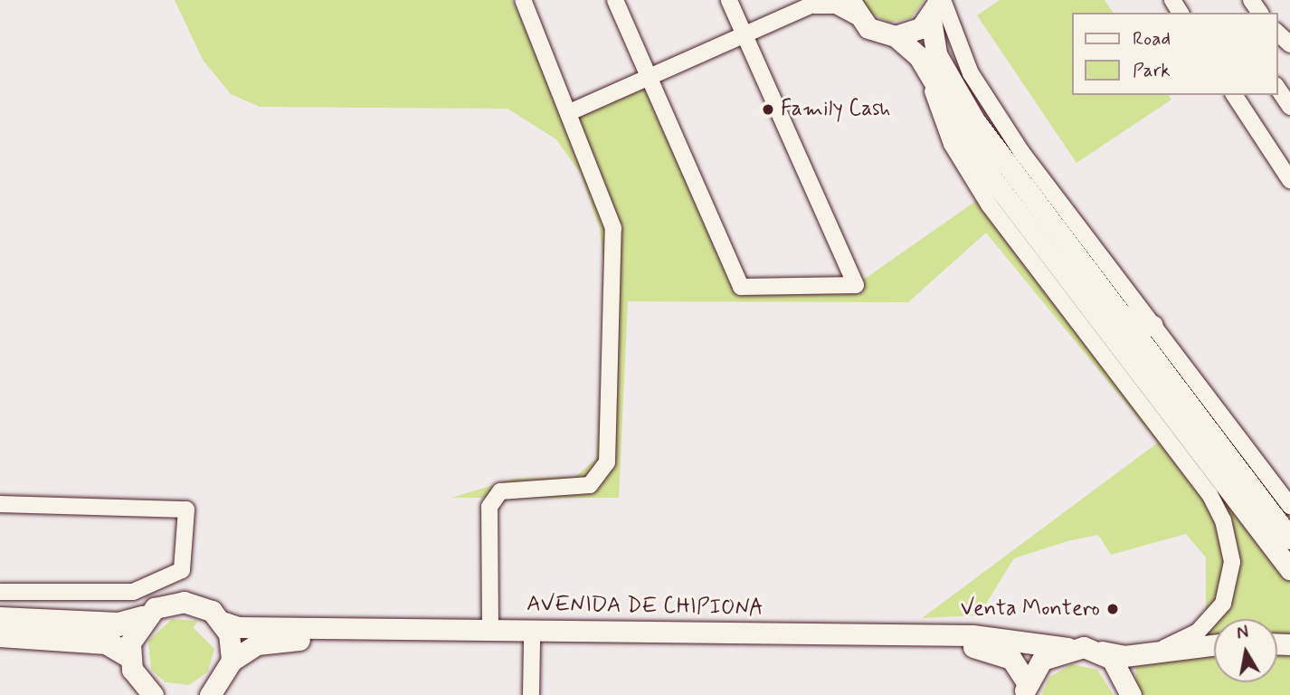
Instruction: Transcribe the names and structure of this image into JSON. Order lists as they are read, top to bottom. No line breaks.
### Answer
{"streets":{"main road":["AVENIDA DE CHIPIONA"]},"places":["Family Cash","Venta Montero"],"legend":["Road","Park"],"north":"top"}
